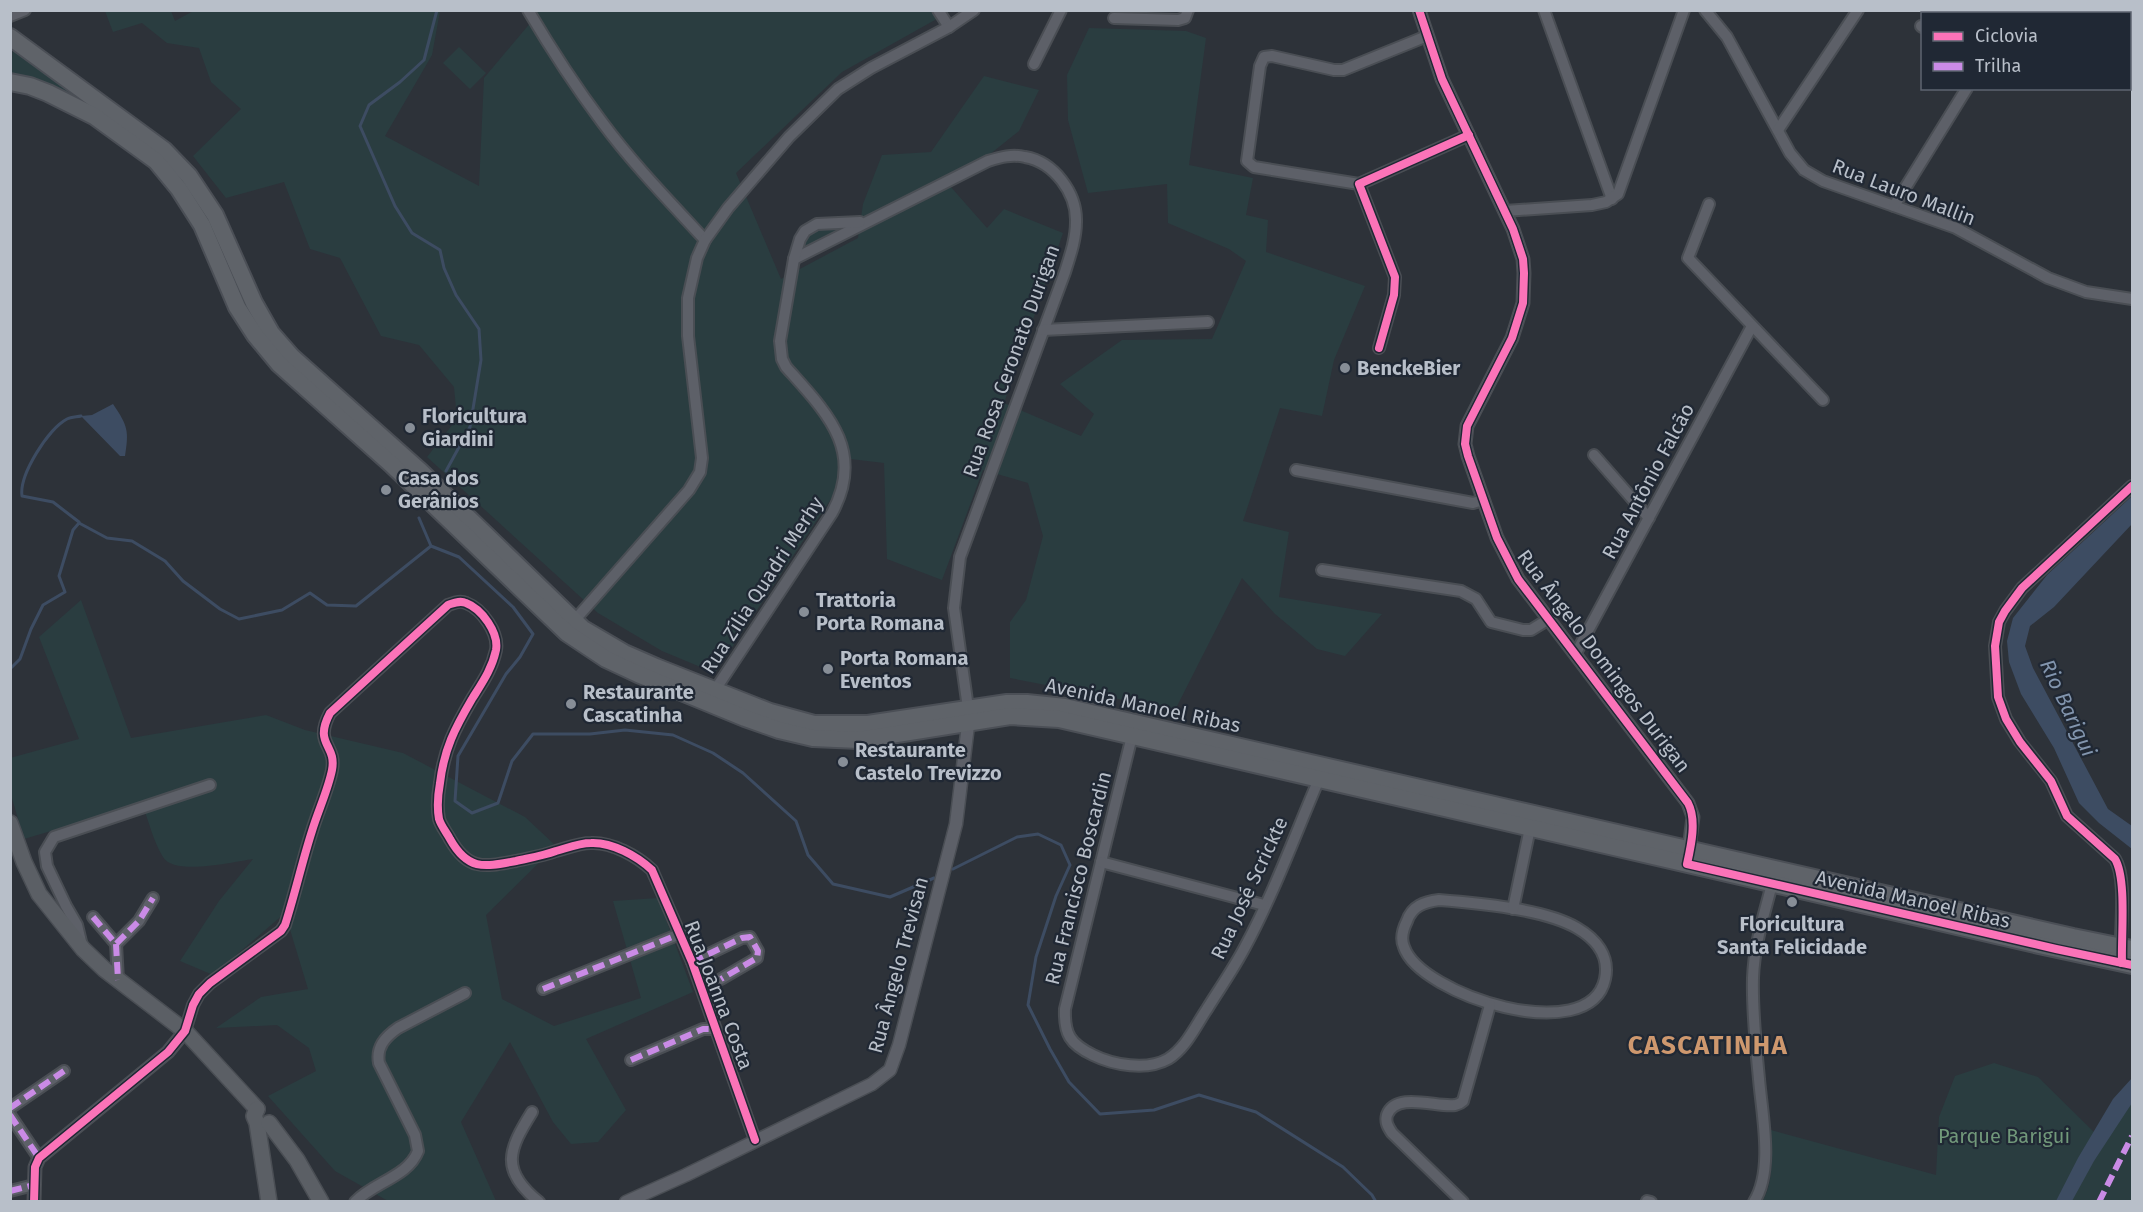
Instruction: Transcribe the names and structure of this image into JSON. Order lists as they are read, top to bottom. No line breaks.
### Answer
{"streets":{"main road":["Avenida Manoel Ribas"],"street":["Rua Lauro Mallin","Rua Rosa Ceronato Durigan","Rua Antônio Falcão","Rua Zília Quadri Merhy","Rua Ângelo Domingos Durigan","Rua Francisco Boscardin","Rua José Scrickte","Rua Ângelo Trevisan","Rua Joanna Costa"]},"crossings":[["Rua Rosa Ceronato Durigan","Rua Zília Quadri Merhy"],["Rua Rosa Ceronato Durigan","Avenida Manoel Ribas"],["Rua Rosa Ceronato Durigan","Rua Ângelo Trevisan"],["Rua Antônio Falcão","Rua Ângelo Domingos Durigan"],["Rua Zília Quadri Merhy","Avenida Manoel Ribas"],["Rua Ângelo Domingos Durigan","Avenida Manoel Ribas"],["Avenida Manoel Ribas","Rua Francisco Boscardin"],["Avenida Manoel Ribas","Rua José Scrickte"],["Avenida Manoel Ribas","Rua Ângelo Trevisan"],["Rua Francisco Boscardin","Rua José Scrickte"],["Rua Ângelo Trevisan","Rua Joanna Costa"]],"districts":["CASCATINHA"],"water":["Rio Barigui"],"parks":["Parque Barigui"],"places":["BenckeBier","Floricultura Giardini","Casa dos Gerânios","Trattoria Porta Romana","Porta Romana Eventos","Restaurante Cascatinha","Restaurante Castelo Trevizzo","Floricultura Santa Felicidade"],"legend":["Ciclovia","Trilha"]}
